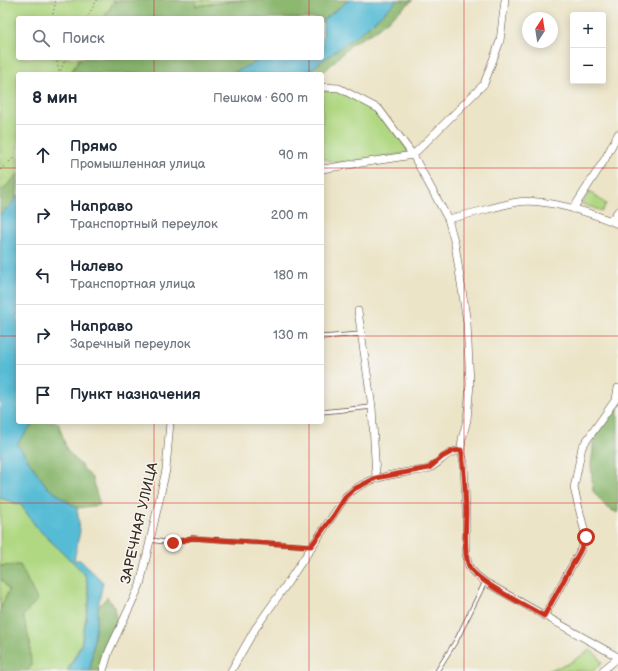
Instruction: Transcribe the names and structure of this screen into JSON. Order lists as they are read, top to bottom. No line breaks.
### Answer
{"streets":{"street":["ЗАРЕЧНАЯ УЛИЦА"]},"north":"top","page":{"map_buttons":["+","−"],"search":"Поиск","heading":["8 мин","Пешком · 600 m"],"list":[["Прямо","Промышленная улица","90 m"],["Направо","Транспортный переулок","200 m"],["Налево","Транспортная улица","180 m"],["Направо","Заречный переулок","130 m"],"Пункт назначения"]}}
